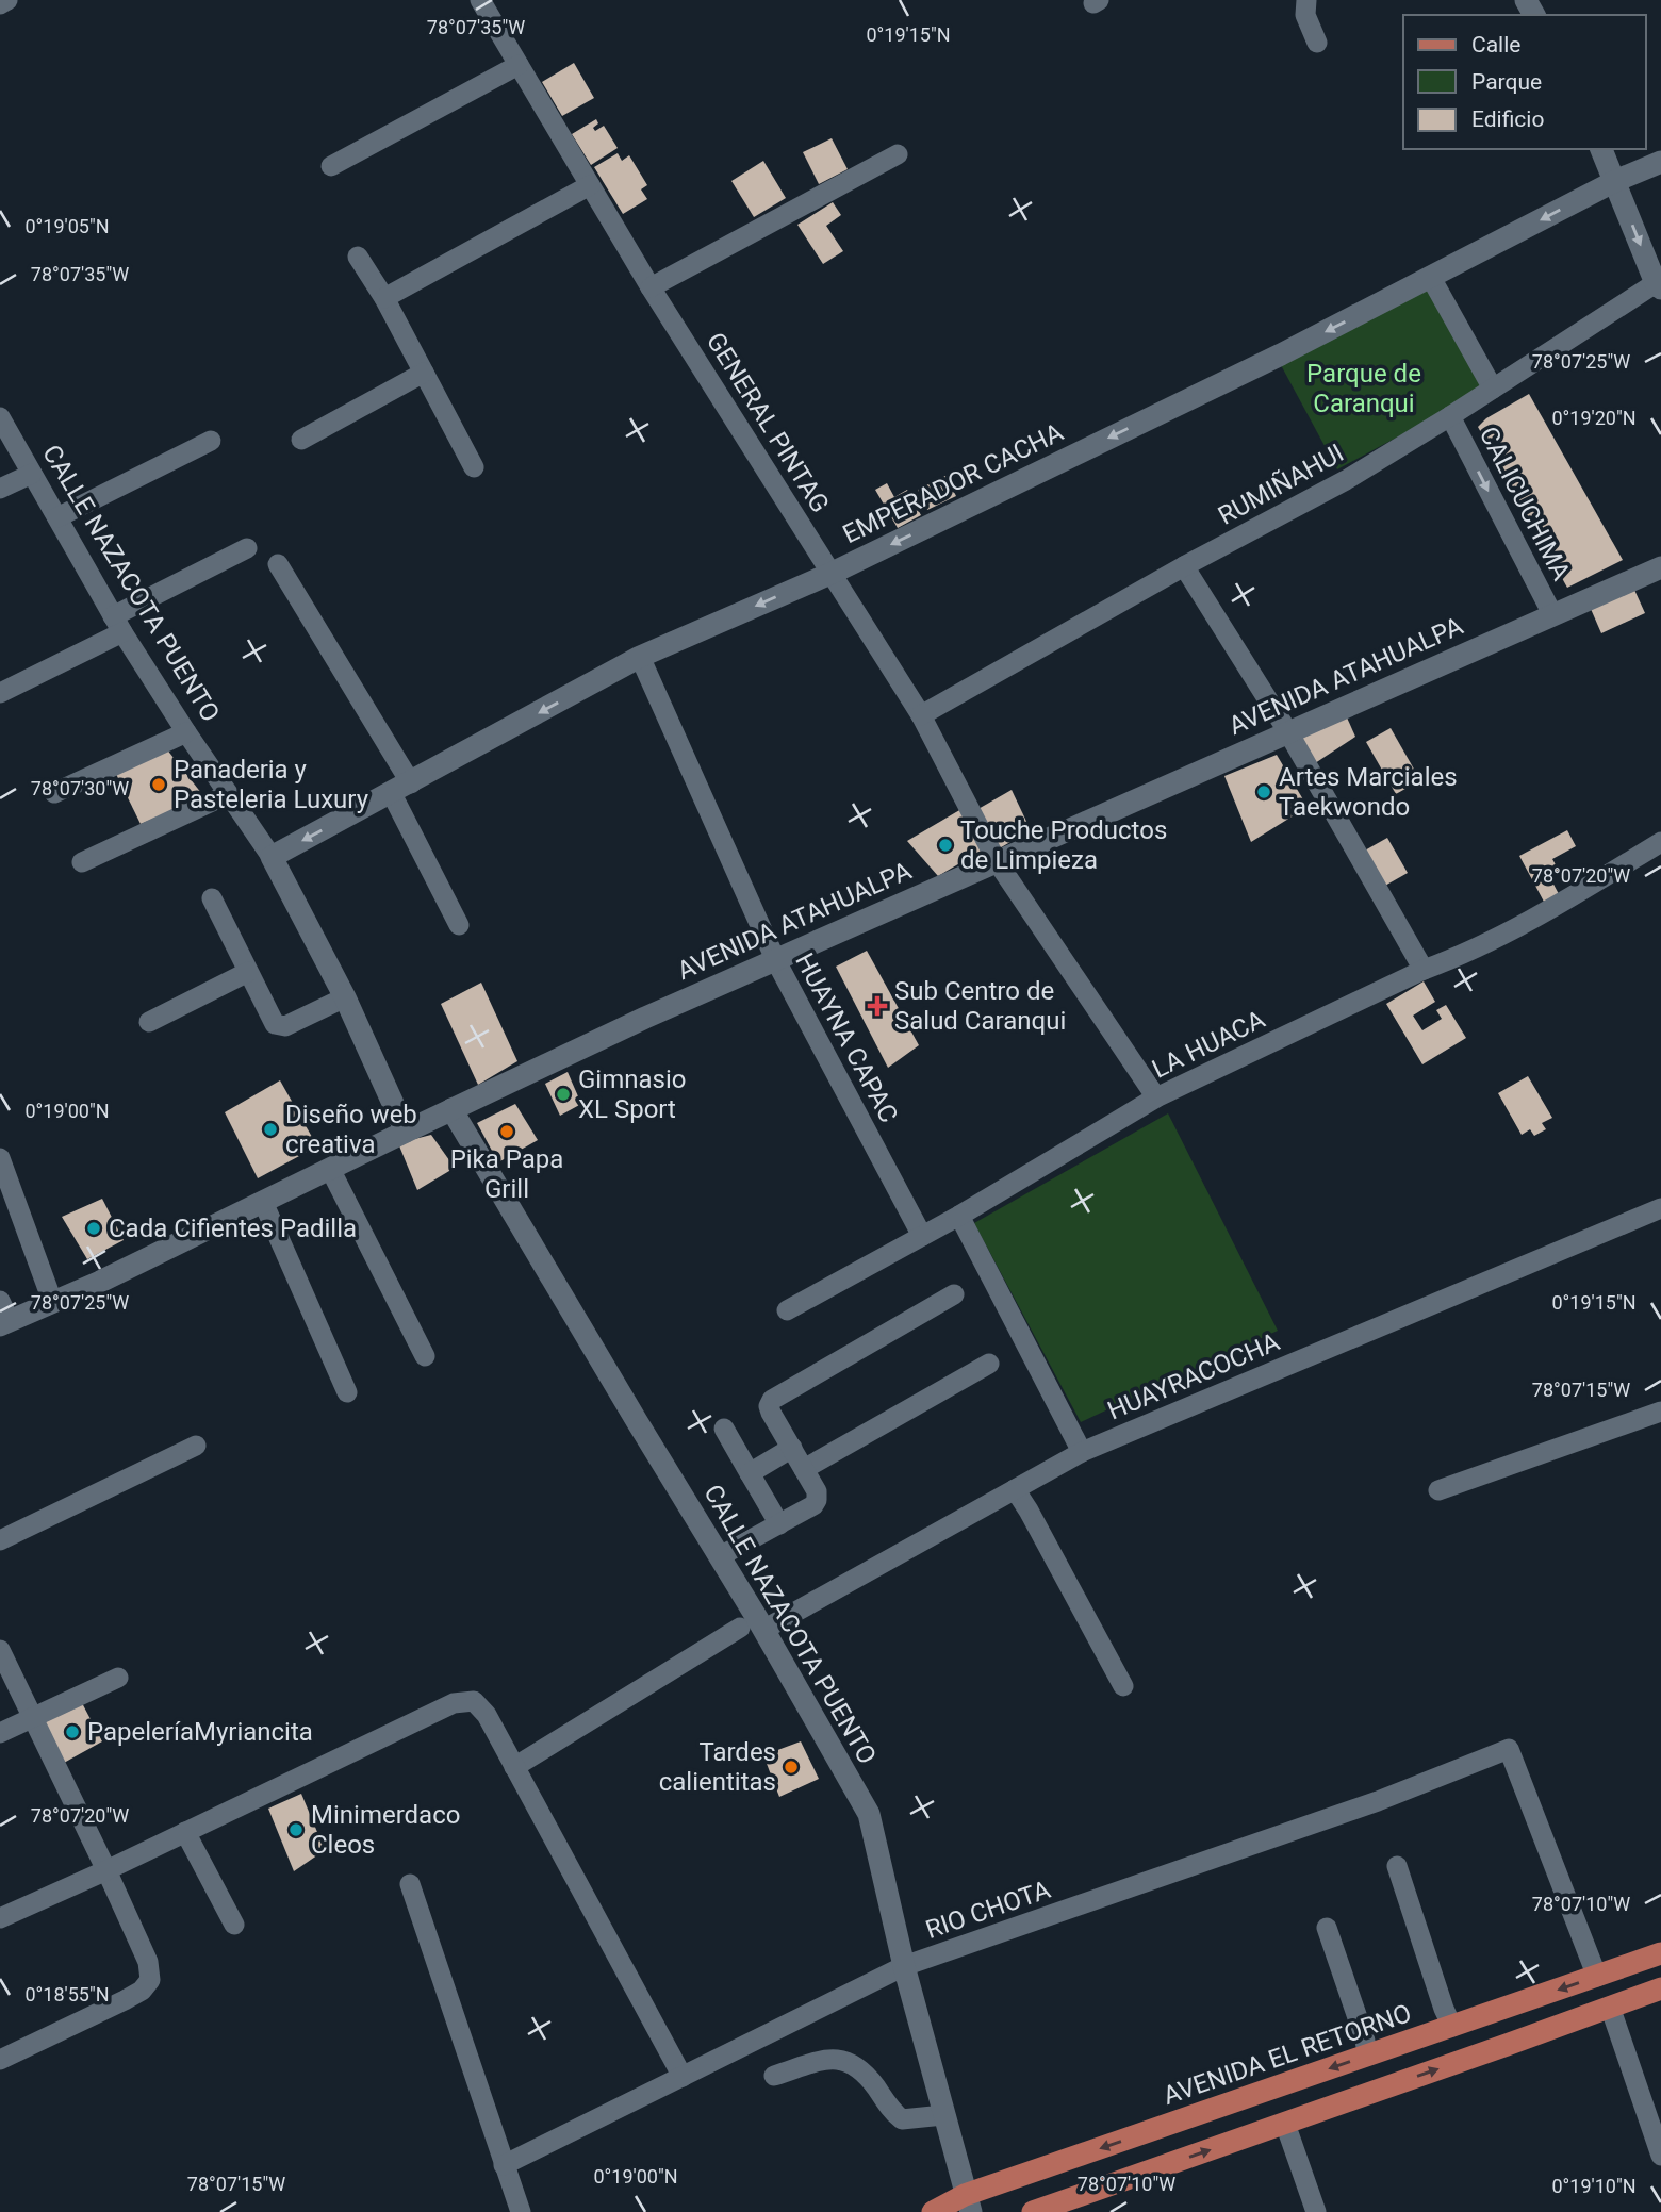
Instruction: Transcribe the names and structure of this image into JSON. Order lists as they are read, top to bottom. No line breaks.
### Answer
{"streets":{"main road":["AVENIDA EL RETORNO"],"street":["GENERAL PINTAG","EMPERADOR CACHA","RUMIÑAHUI","CALICUCHIMA","CALLE NAZACOTA PUENTO","AVENIDA ATAHUALPA","HUAYNA CAPAC","LA HUACA","HUAYRACOCHA","RIO CHOTA"]},"crossings":[["GENERAL PINTAG","EMPERADOR CACHA"],["GENERAL PINTAG","RUMIÑAHUI"],["GENERAL PINTAG","AVENIDA ATAHUALPA"],["GENERAL PINTAG","LA HUACA"],["EMPERADOR CACHA","CALLE NAZACOTA PUENTO"],["EMPERADOR CACHA","HUAYNA CAPAC"],["RUMIÑAHUI","CALICUCHIMA"],["CALICUCHIMA","AVENIDA ATAHUALPA"],["CALLE NAZACOTA PUENTO","AVENIDA ATAHUALPA"],["CALLE NAZACOTA PUENTO","HUAYRACOCHA"],["CALLE NAZACOTA PUENTO","RIO CHOTA"],["CALLE NAZACOTA PUENTO","AVENIDA EL RETORNO"],["AVENIDA ATAHUALPA","HUAYNA CAPAC"],["HUAYNA CAPAC","LA HUACA"],["RIO CHOTA","AVENIDA EL RETORNO"]],"one_way":["EMPERADOR CACHA","CALICUCHIMA"],"parks":["Parque de Caranqui"],"places":{"other":["Panaderia y Pasteleria Luxury","Artes Marciales Taekwondo","Touche Productos de Limpieza","Gimnasio XL Sport","Diseño web creativa","Pika Papa Grill","Cada Cifientes Padilla","PapeleríaMyriancita","Tardes calientitas","Minimerdaco Cleos"],"health":["Sub Centro de Salud Caranqui"]},"legend":["Calle","Parque","Edificio"],"coordinates":["78°07'35\"W","0°19'15\"N","0°19'05\"N","78°07'25\"W","0°19'20\"N","78°07'30\"W","78°07'20\"W","0°19'00\"N","78°07'15\"W","78°07'10\"W","0°18'55\"N","0°19'10\"N"]}
